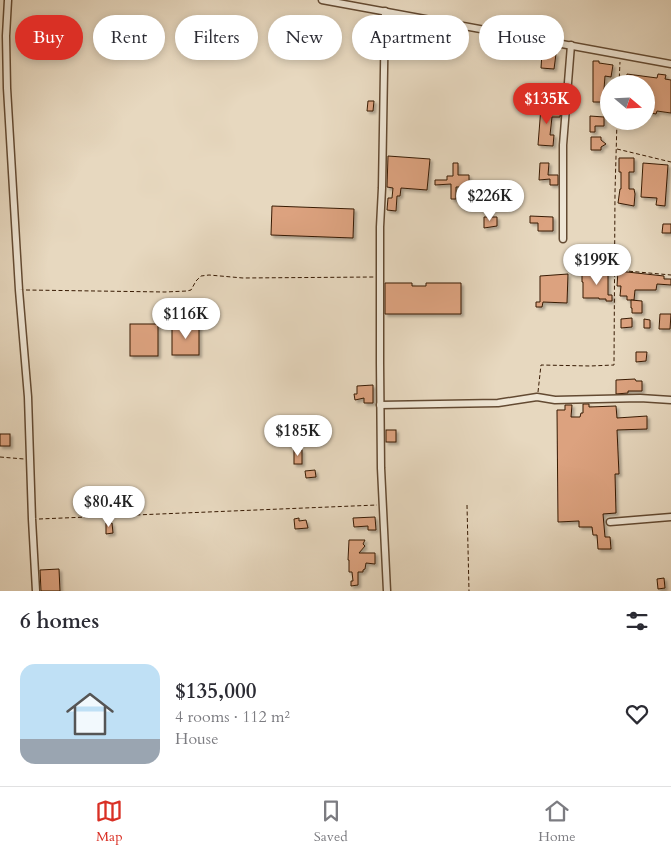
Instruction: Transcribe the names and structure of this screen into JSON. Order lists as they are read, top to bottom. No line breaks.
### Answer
{"north":"right","page":{"chip":["Buy","Rent","Filters","New","Apartment","House"],"price":["$135K","$226K","$199K","$116K","$185K","$80.4K"],"heading":"6 homes","list":[{"name":"$135,000","note":"4 rooms · 112 m² · House"}],"tabs":["Map","Saved","Home"]}}
